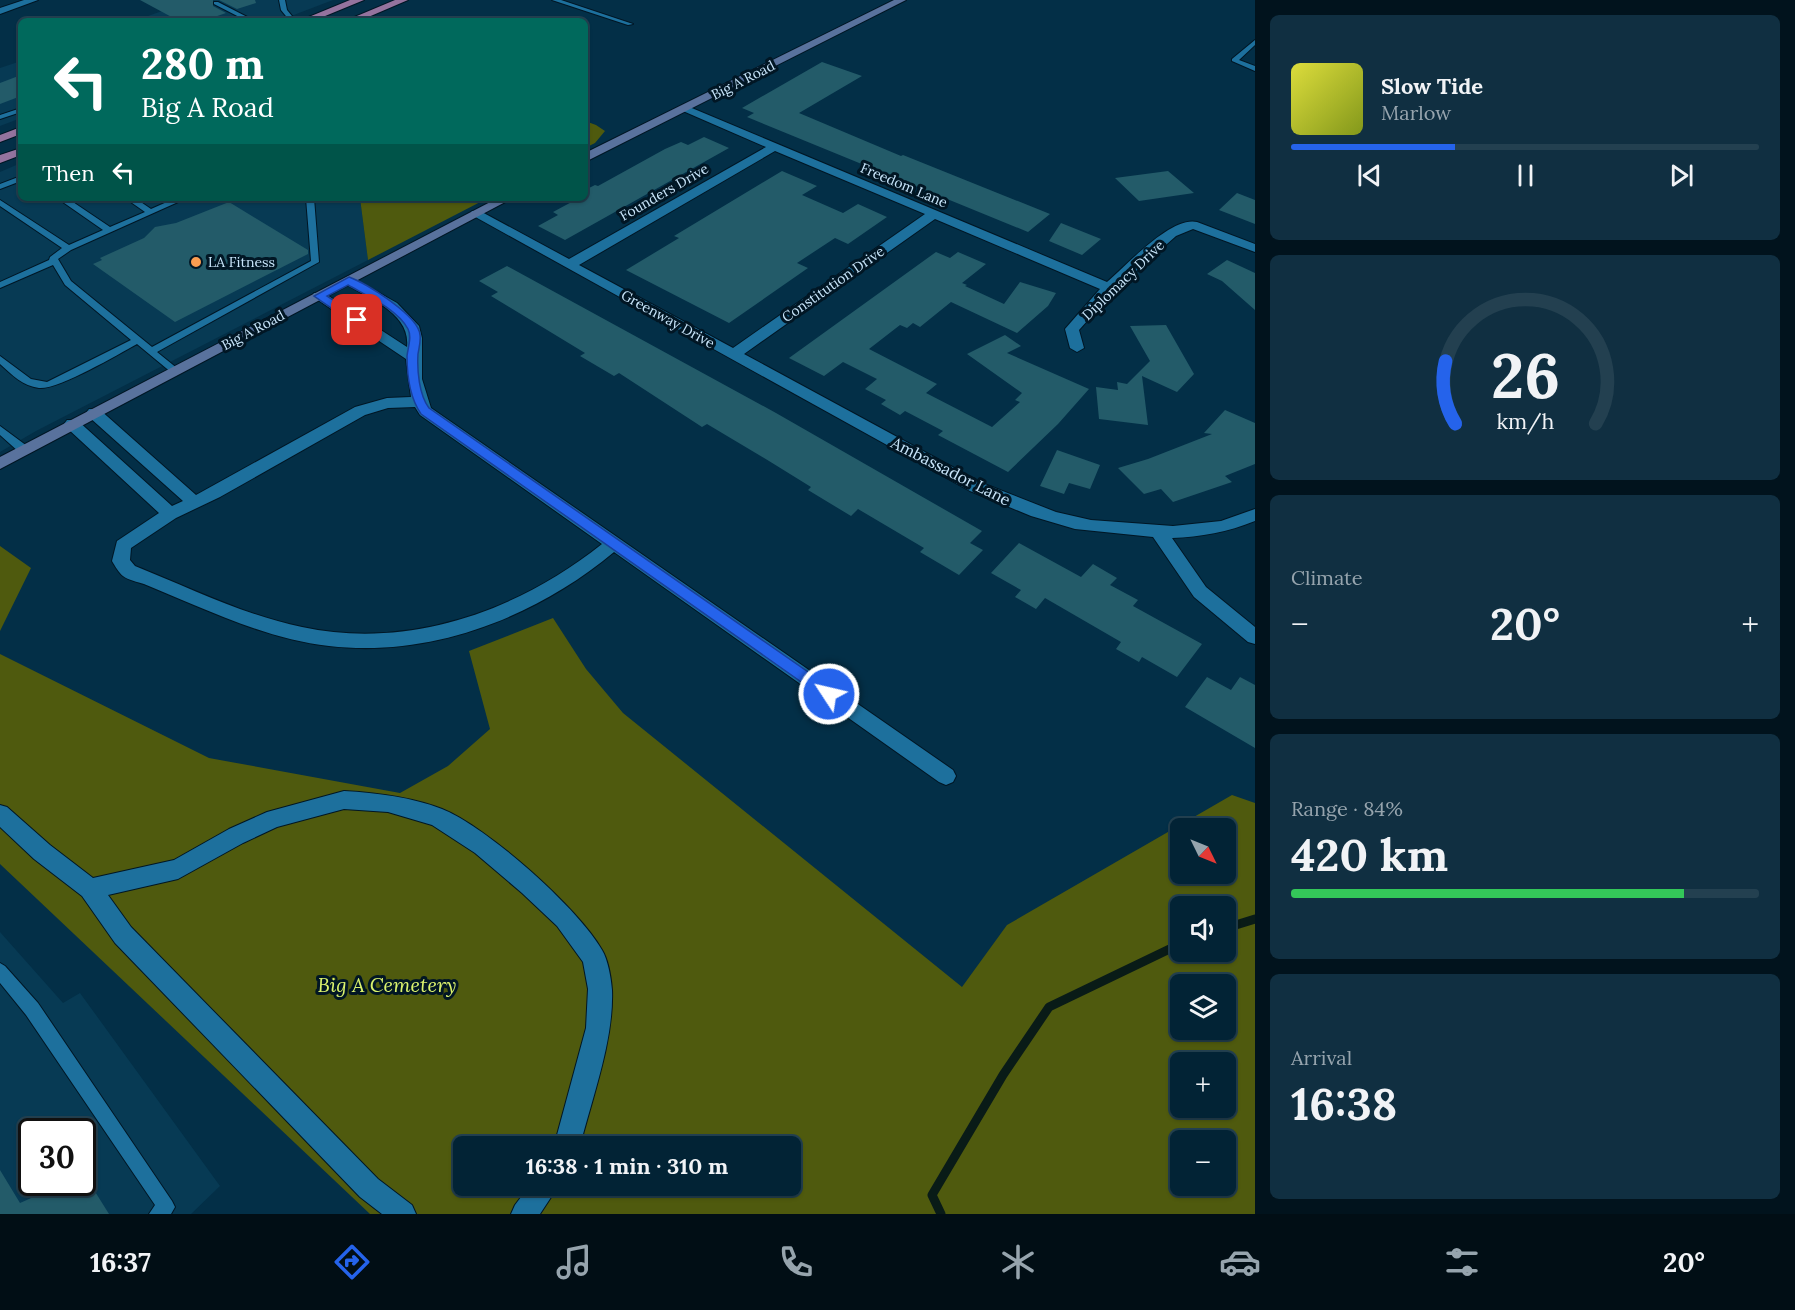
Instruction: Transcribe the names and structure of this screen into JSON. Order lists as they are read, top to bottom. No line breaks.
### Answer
{"streets":{"street":["Big A Road","Freedom Lane","Founders Drive","Diplomacy Drive","Constitution Drive","Greenway Drive","Ambassador Lane"]},"crossings":[["Big A Road","Freedom Lane"],["Big A Road","Greenway Drive"],["Freedom Lane","Founders Drive"],["Freedom Lane","Diplomacy Drive"],["Freedom Lane","Constitution Drive"],["Founders Drive","Greenway Drive"],["Constitution Drive","Greenway Drive"],["Greenway Drive","Ambassador Lane"]],"parks":["Big A Cemetery"],"places":["LA Fitness"],"north":"bottom right","page":{"turn":["280 m","Big A Road"],"song":["Slow Tide","Marlow"],"then":"Then","tile":["Climate",["Range · 84%","420 km"],["Arrival","16:38"]],"heat":["−","20°","+"],"map_buttons":["+","−"],"limit":"30","trip":"16:38 · 1 min · 310 m","tabs":["16:37","20°"],"gauge":["26","km/h"]}}
